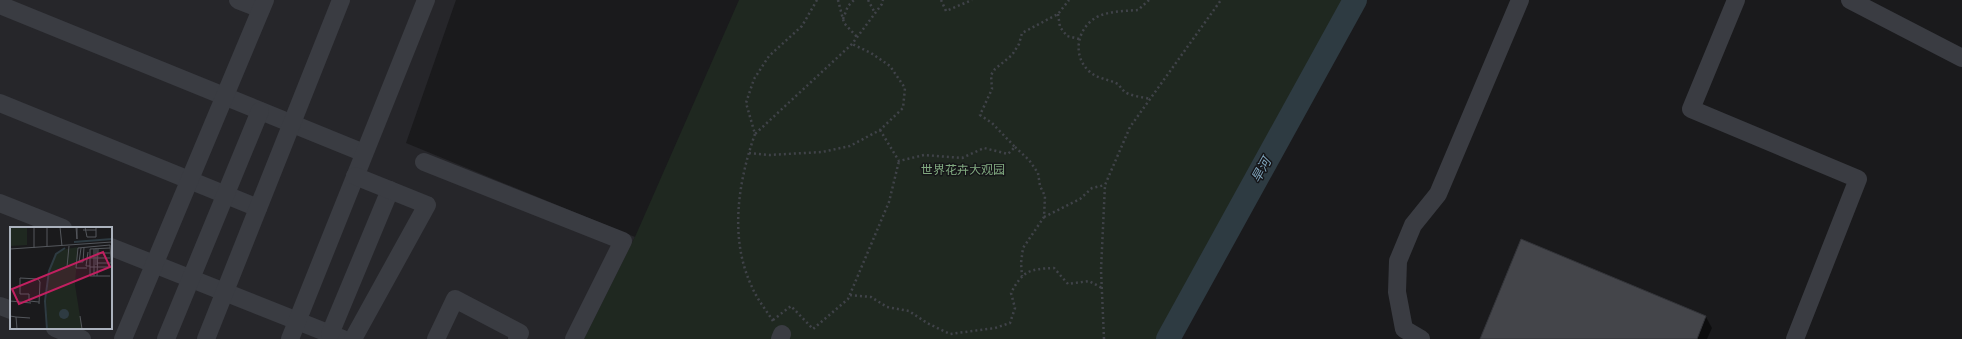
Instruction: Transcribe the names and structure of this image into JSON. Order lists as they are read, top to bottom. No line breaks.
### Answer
{"water":["旱河"],"parks":["世界花卉大观园"]}
